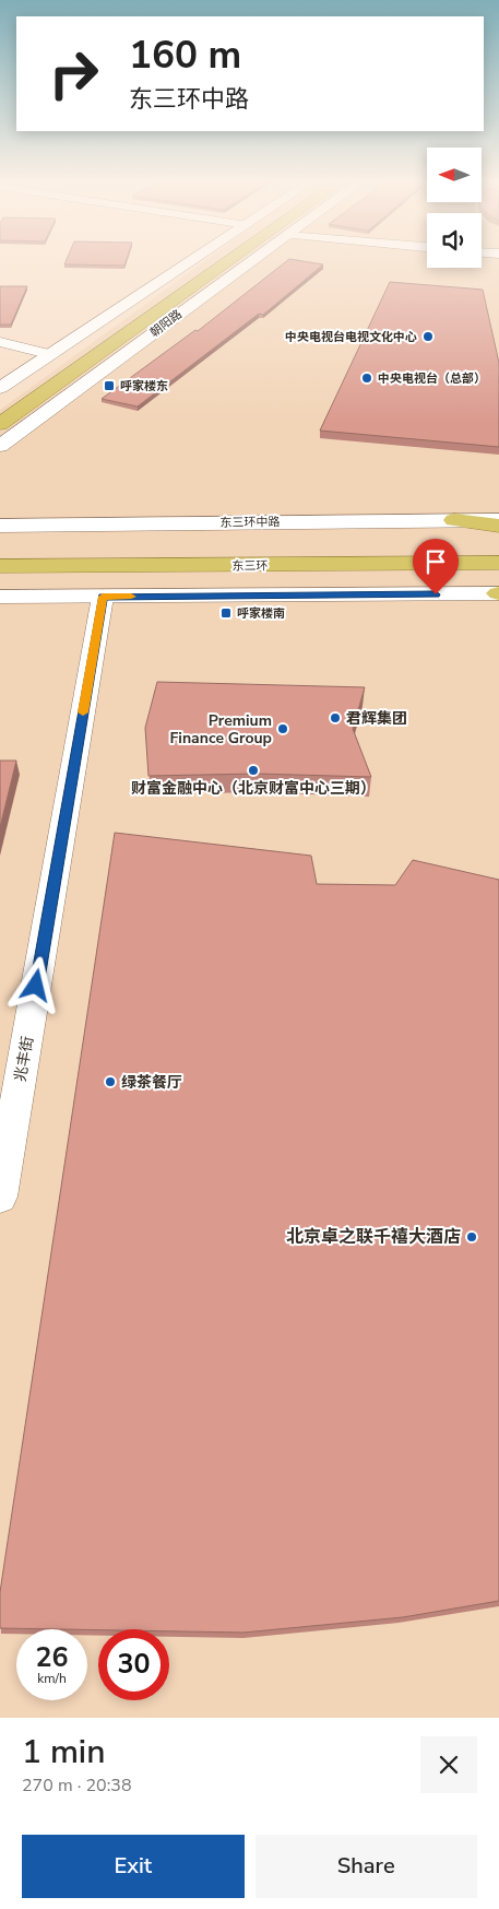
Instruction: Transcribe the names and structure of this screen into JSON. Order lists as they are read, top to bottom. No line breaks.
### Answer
{"streets":{"highway":["朝阳路","东三环"],"street":["东三环中路","兆丰街"]},"places":{"other":["中央电视台电视文化中心","中央电视台（总部）","君辉集团","Premium Finance Group","财富金融中心（北京财富中心三期）","绿茶餐厅","北京卓之联千禧大酒店"],"transit":["呼家楼东","呼家楼南"]},"north":"left","page":{"turn":["160 m","东三环中路"],"speed":"26 km/h","limit":"30","heading":["1 min","270 m · 20:38"],"buttons":["Exit","Share"]}}
